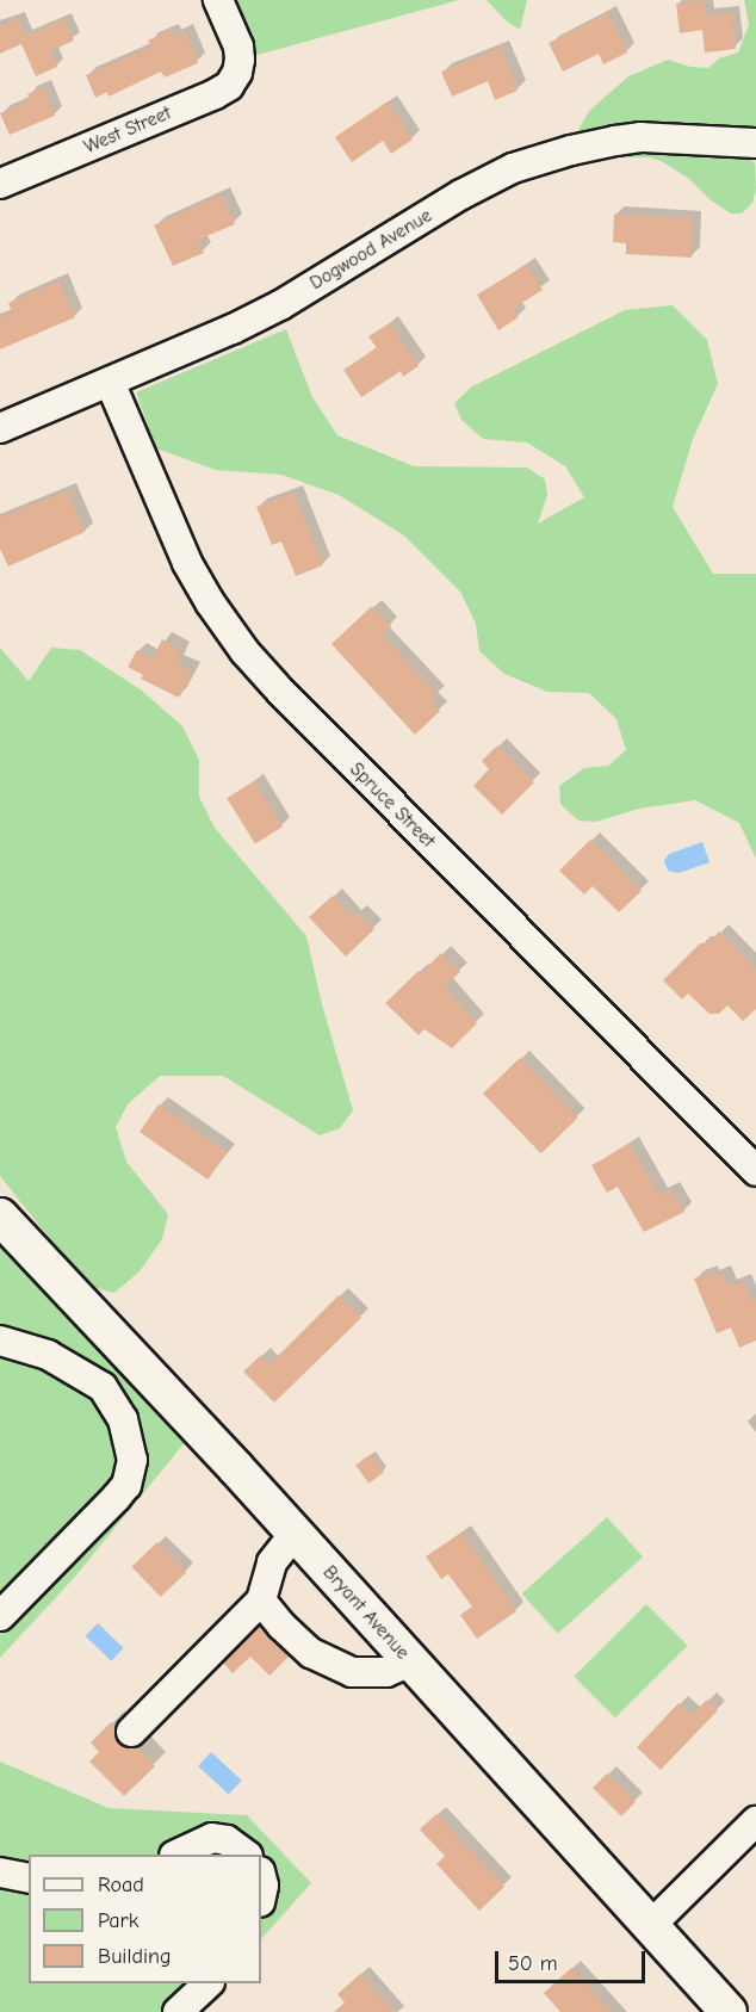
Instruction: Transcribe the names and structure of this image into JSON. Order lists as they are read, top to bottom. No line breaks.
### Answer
{"streets":{"main road":["Bryant Avenue"],"street":["West Street","Dogwood Avenue","Spruce Street"]},"crossings":[["Dogwood Avenue","Spruce Street"]],"legend":["Road","Park","Building"],"scale_bar":"50 m"}
